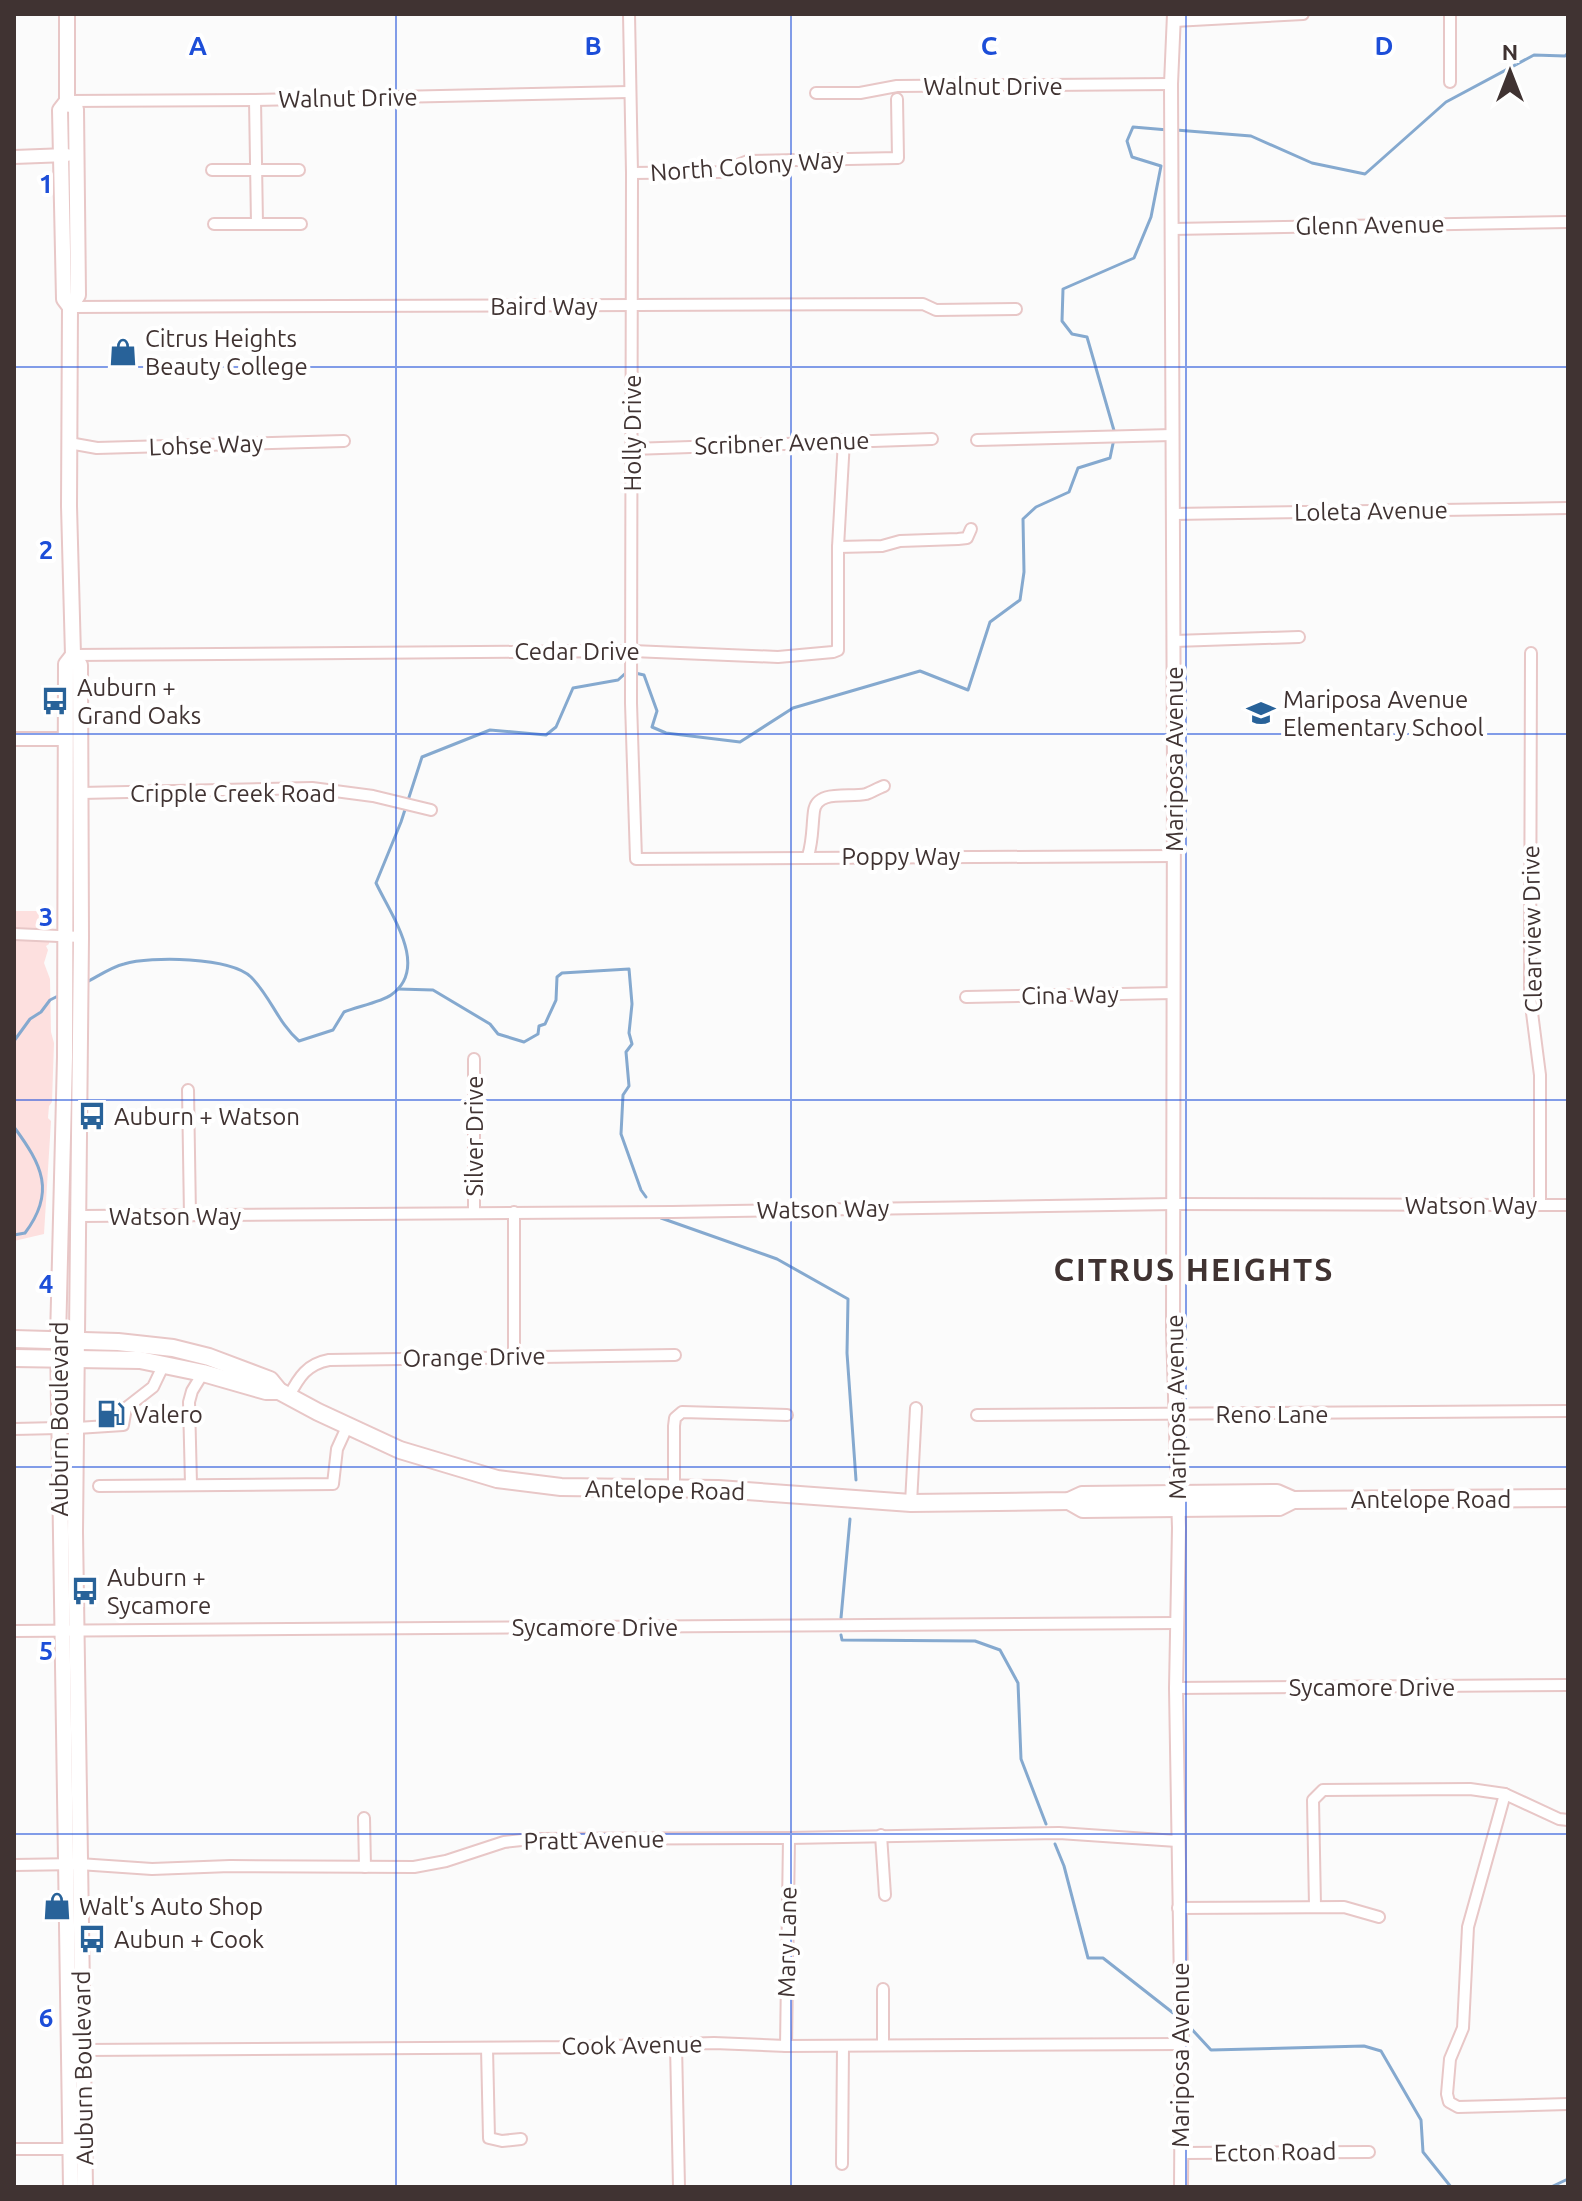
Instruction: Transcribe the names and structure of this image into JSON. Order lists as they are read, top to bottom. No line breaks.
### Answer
{"streets":{"main road":["Auburn Boulevard","Antelope Road"],"street":["Walnut Drive","North Colony Way","Glenn Avenue","Baird Way","Holly Drive","Scribner Avenue","Lohse Way","Loleta Avenue","Cedar Drive","Mariposa Avenue","Cripple Creek Road","Poppy Way","Clearview Drive","Cina Way","Silver Drive","Watson Way","Orange Drive","Reno Lane","Sycamore Drive","Pratt Avenue","Mary Lane","Cook Avenue","Ecton Road"]},"crossings":[["Walnut Drive","Holly Drive"],["Walnut Drive","Mariposa Avenue"],["Walnut Drive","Auburn Boulevard"],["North Colony Way","Holly Drive"],["Glenn Avenue","Mariposa Avenue"],["Baird Way","Holly Drive"],["Baird Way","Auburn Boulevard"],["Holly Drive","Scribner Avenue"],["Holly Drive","Cedar Drive"],["Holly Drive","Poppy Way"],["Lohse Way","Auburn Boulevard"],["Loleta Avenue","Mariposa Avenue"],["Cedar Drive","Auburn Boulevard"],["Mariposa Avenue","Poppy Way"],["Mariposa Avenue","Cina Way"],["Mariposa Avenue","Watson Way"],["Mariposa Avenue","Reno Lane"],["Mariposa Avenue","Antelope Road"],["Mariposa Avenue","Sycamore Drive"],["Mariposa Avenue","Pratt Avenue"],["Mariposa Avenue","Cook Avenue"],["Mariposa Avenue","Ecton Road"],["Cripple Creek Road","Auburn Boulevard"],["Clearview Drive","Watson Way"],["Silver Drive","Watson Way"],["Watson Way","Auburn Boulevard"],["Orange Drive","Antelope Road"],["Auburn Boulevard","Antelope Road"],["Auburn Boulevard","Sycamore Drive"],["Auburn Boulevard","Pratt Avenue"],["Auburn Boulevard","Cook Avenue"],["Pratt Avenue","Mary Lane"],["Mary Lane","Cook Avenue"]],"districts":["CITRUS HEIGHTS"],"places":{"shop":["Citrus Heights Beauty College","Walt's Auto Shop"],"bus stop":["Auburn + Grand Oaks","Auburn + Watson","Auburn + Sycamore","Aubun + Cook"],"school or university":["Mariposa Avenue Elementary School"],"fuel station":["Valero"]},"north":"top","grid":{"columns":["A","B","C","D"],"rows":["1","2","3","4","5","6"]}}
